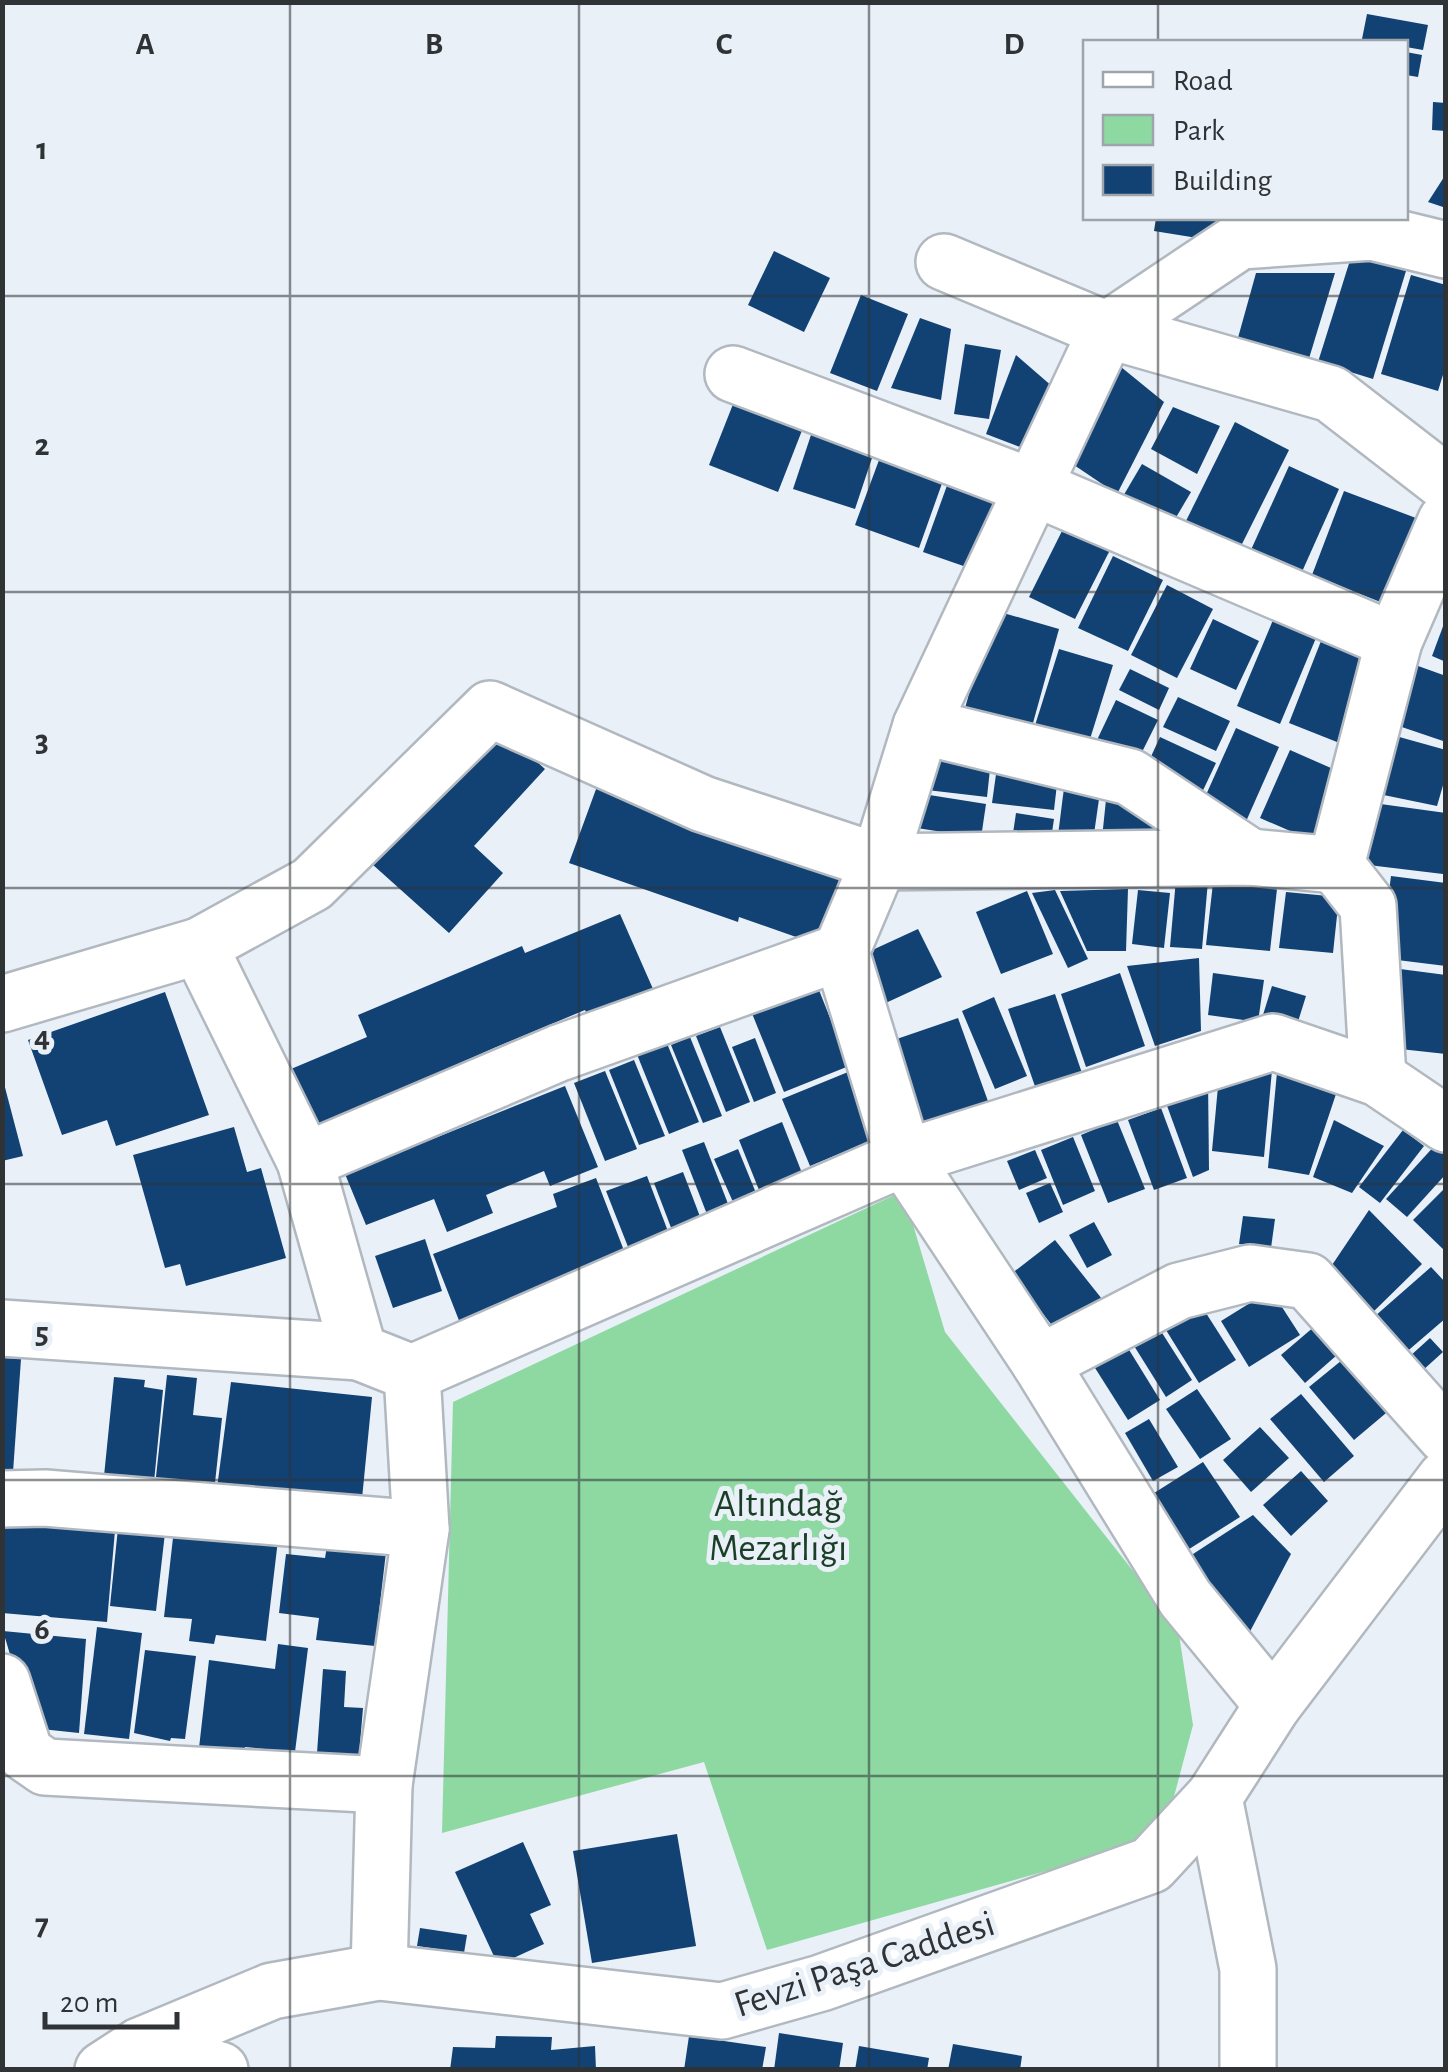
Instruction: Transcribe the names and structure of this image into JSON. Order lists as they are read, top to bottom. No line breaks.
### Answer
{"streets":{"street":["Fevzi Paşa Caddesi"]},"parks":["Altındağ Mezarlığı"],"legend":["Road","Park","Building"],"scale_bar":"20 m","grid":{"columns":["A","B","C","D"],"rows":["1","2","3","4","5","6","7"]}}
